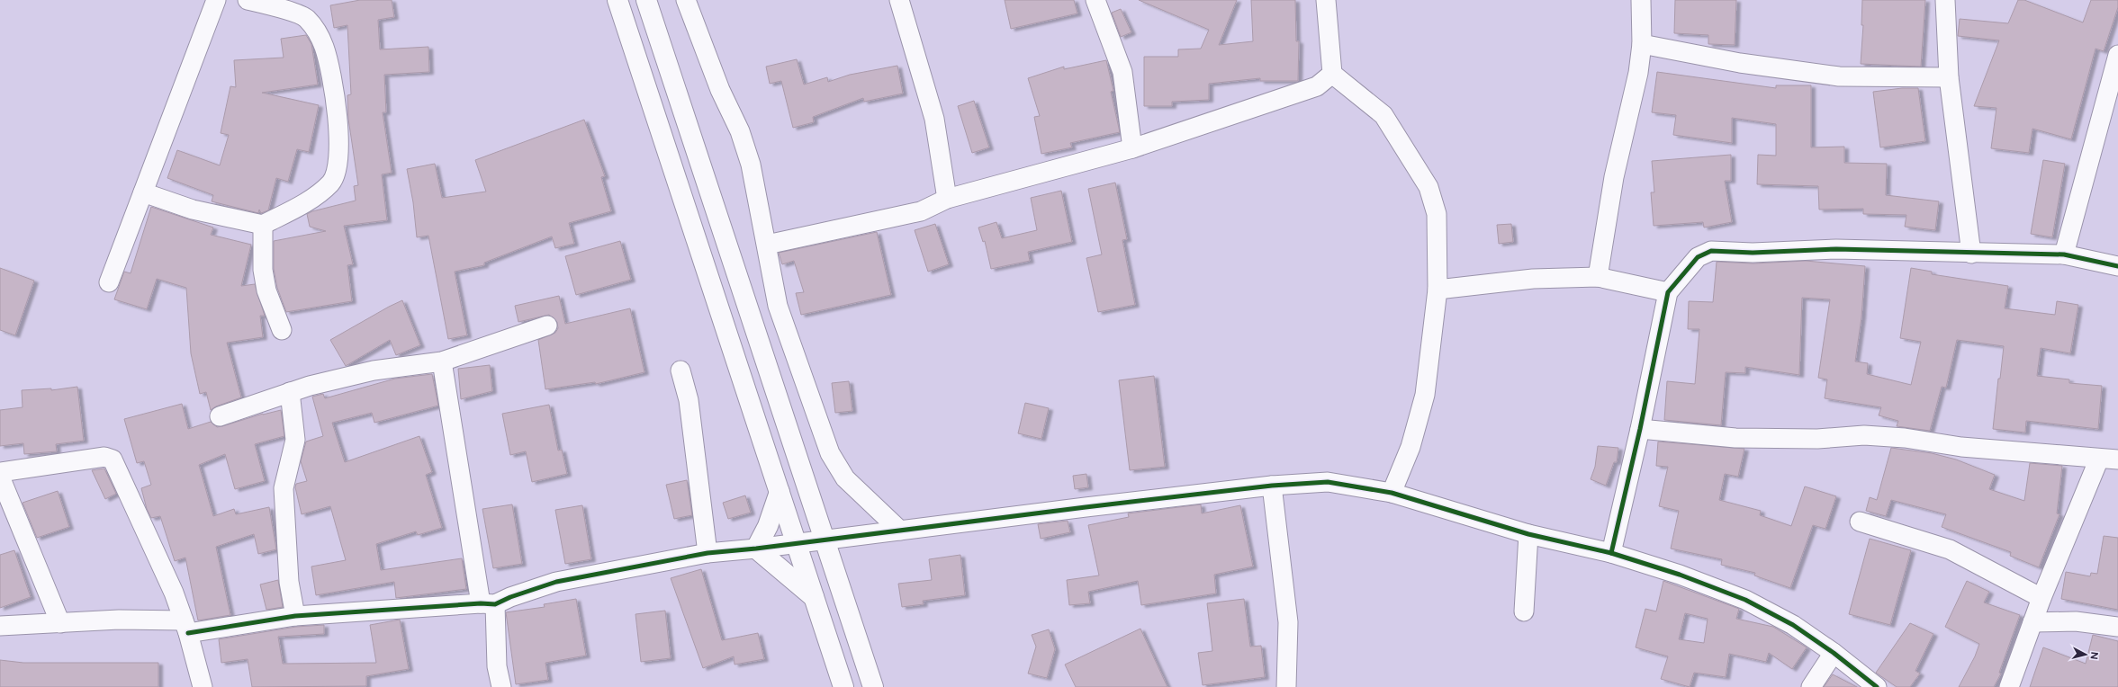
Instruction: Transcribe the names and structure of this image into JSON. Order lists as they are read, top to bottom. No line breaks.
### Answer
{"north":"right"}
